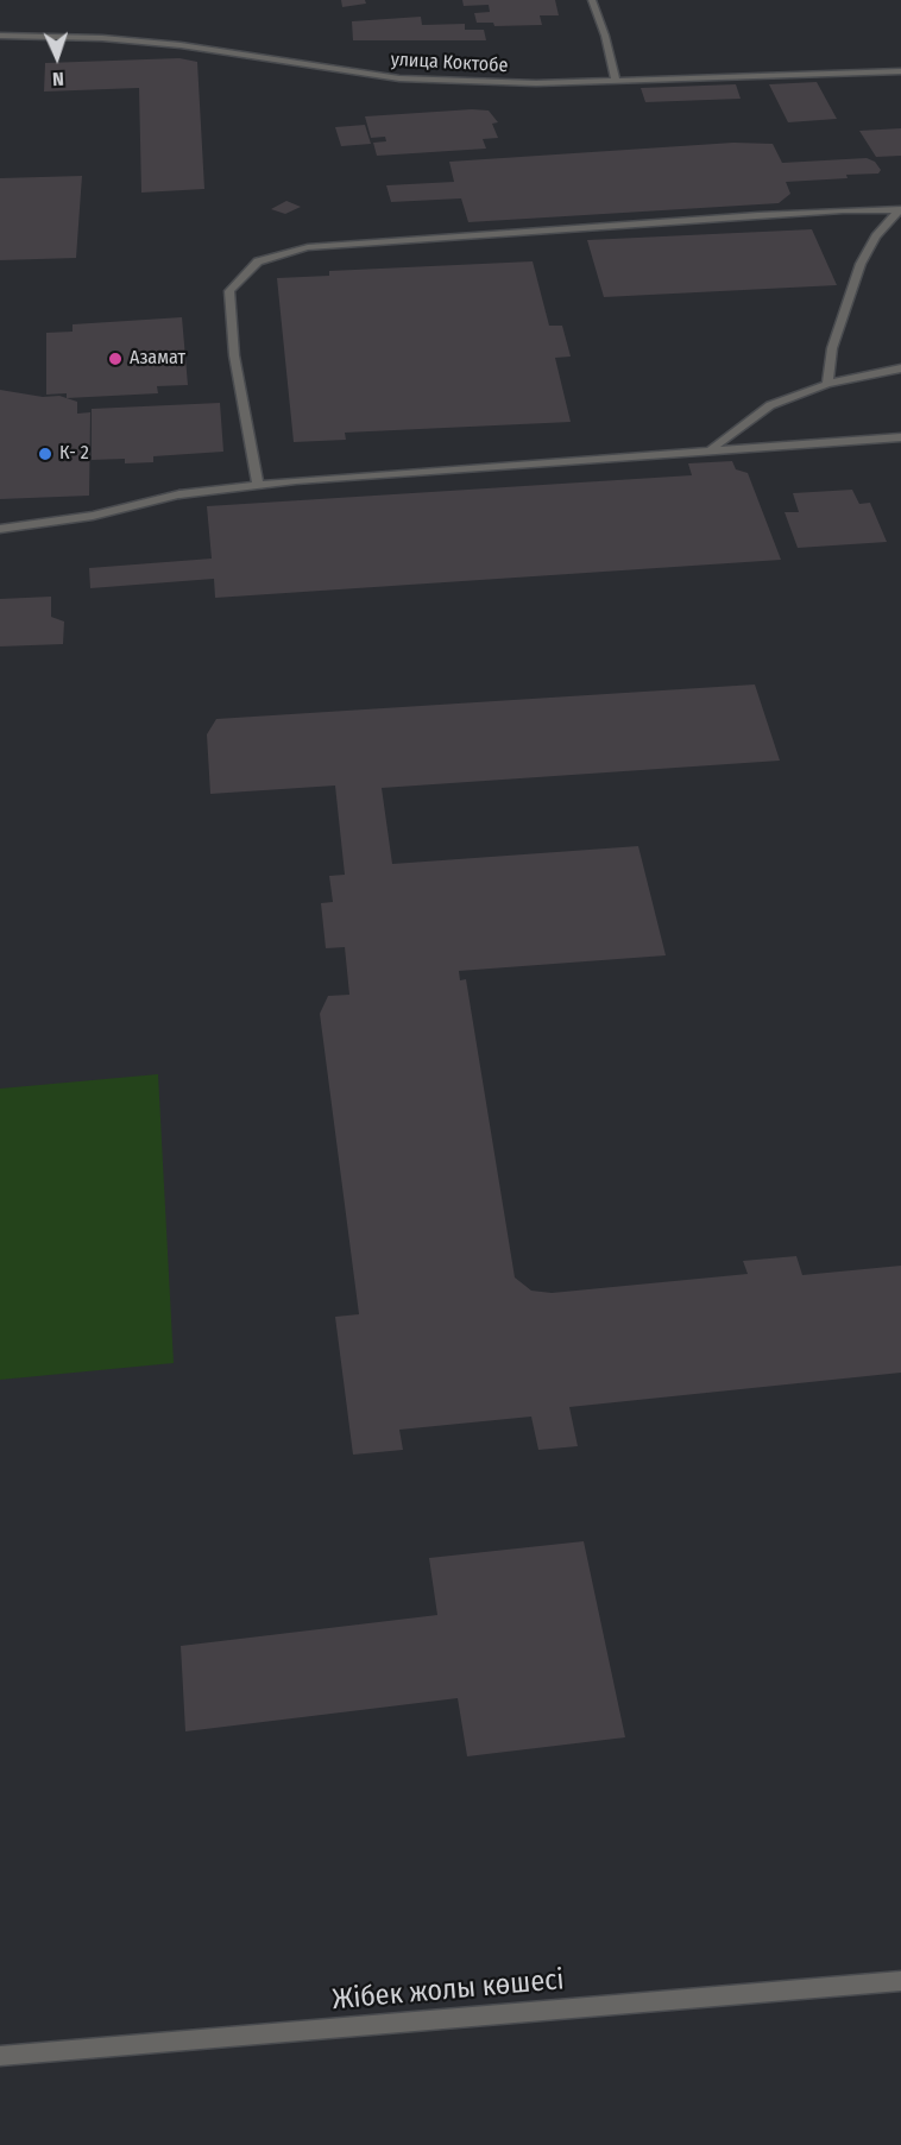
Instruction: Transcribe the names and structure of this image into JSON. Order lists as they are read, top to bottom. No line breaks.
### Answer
{"streets":{"street":["улица Коктобе","Жібек жолы көшесі"]},"places":["Азамат","К- 2"],"north":"bottom"}
